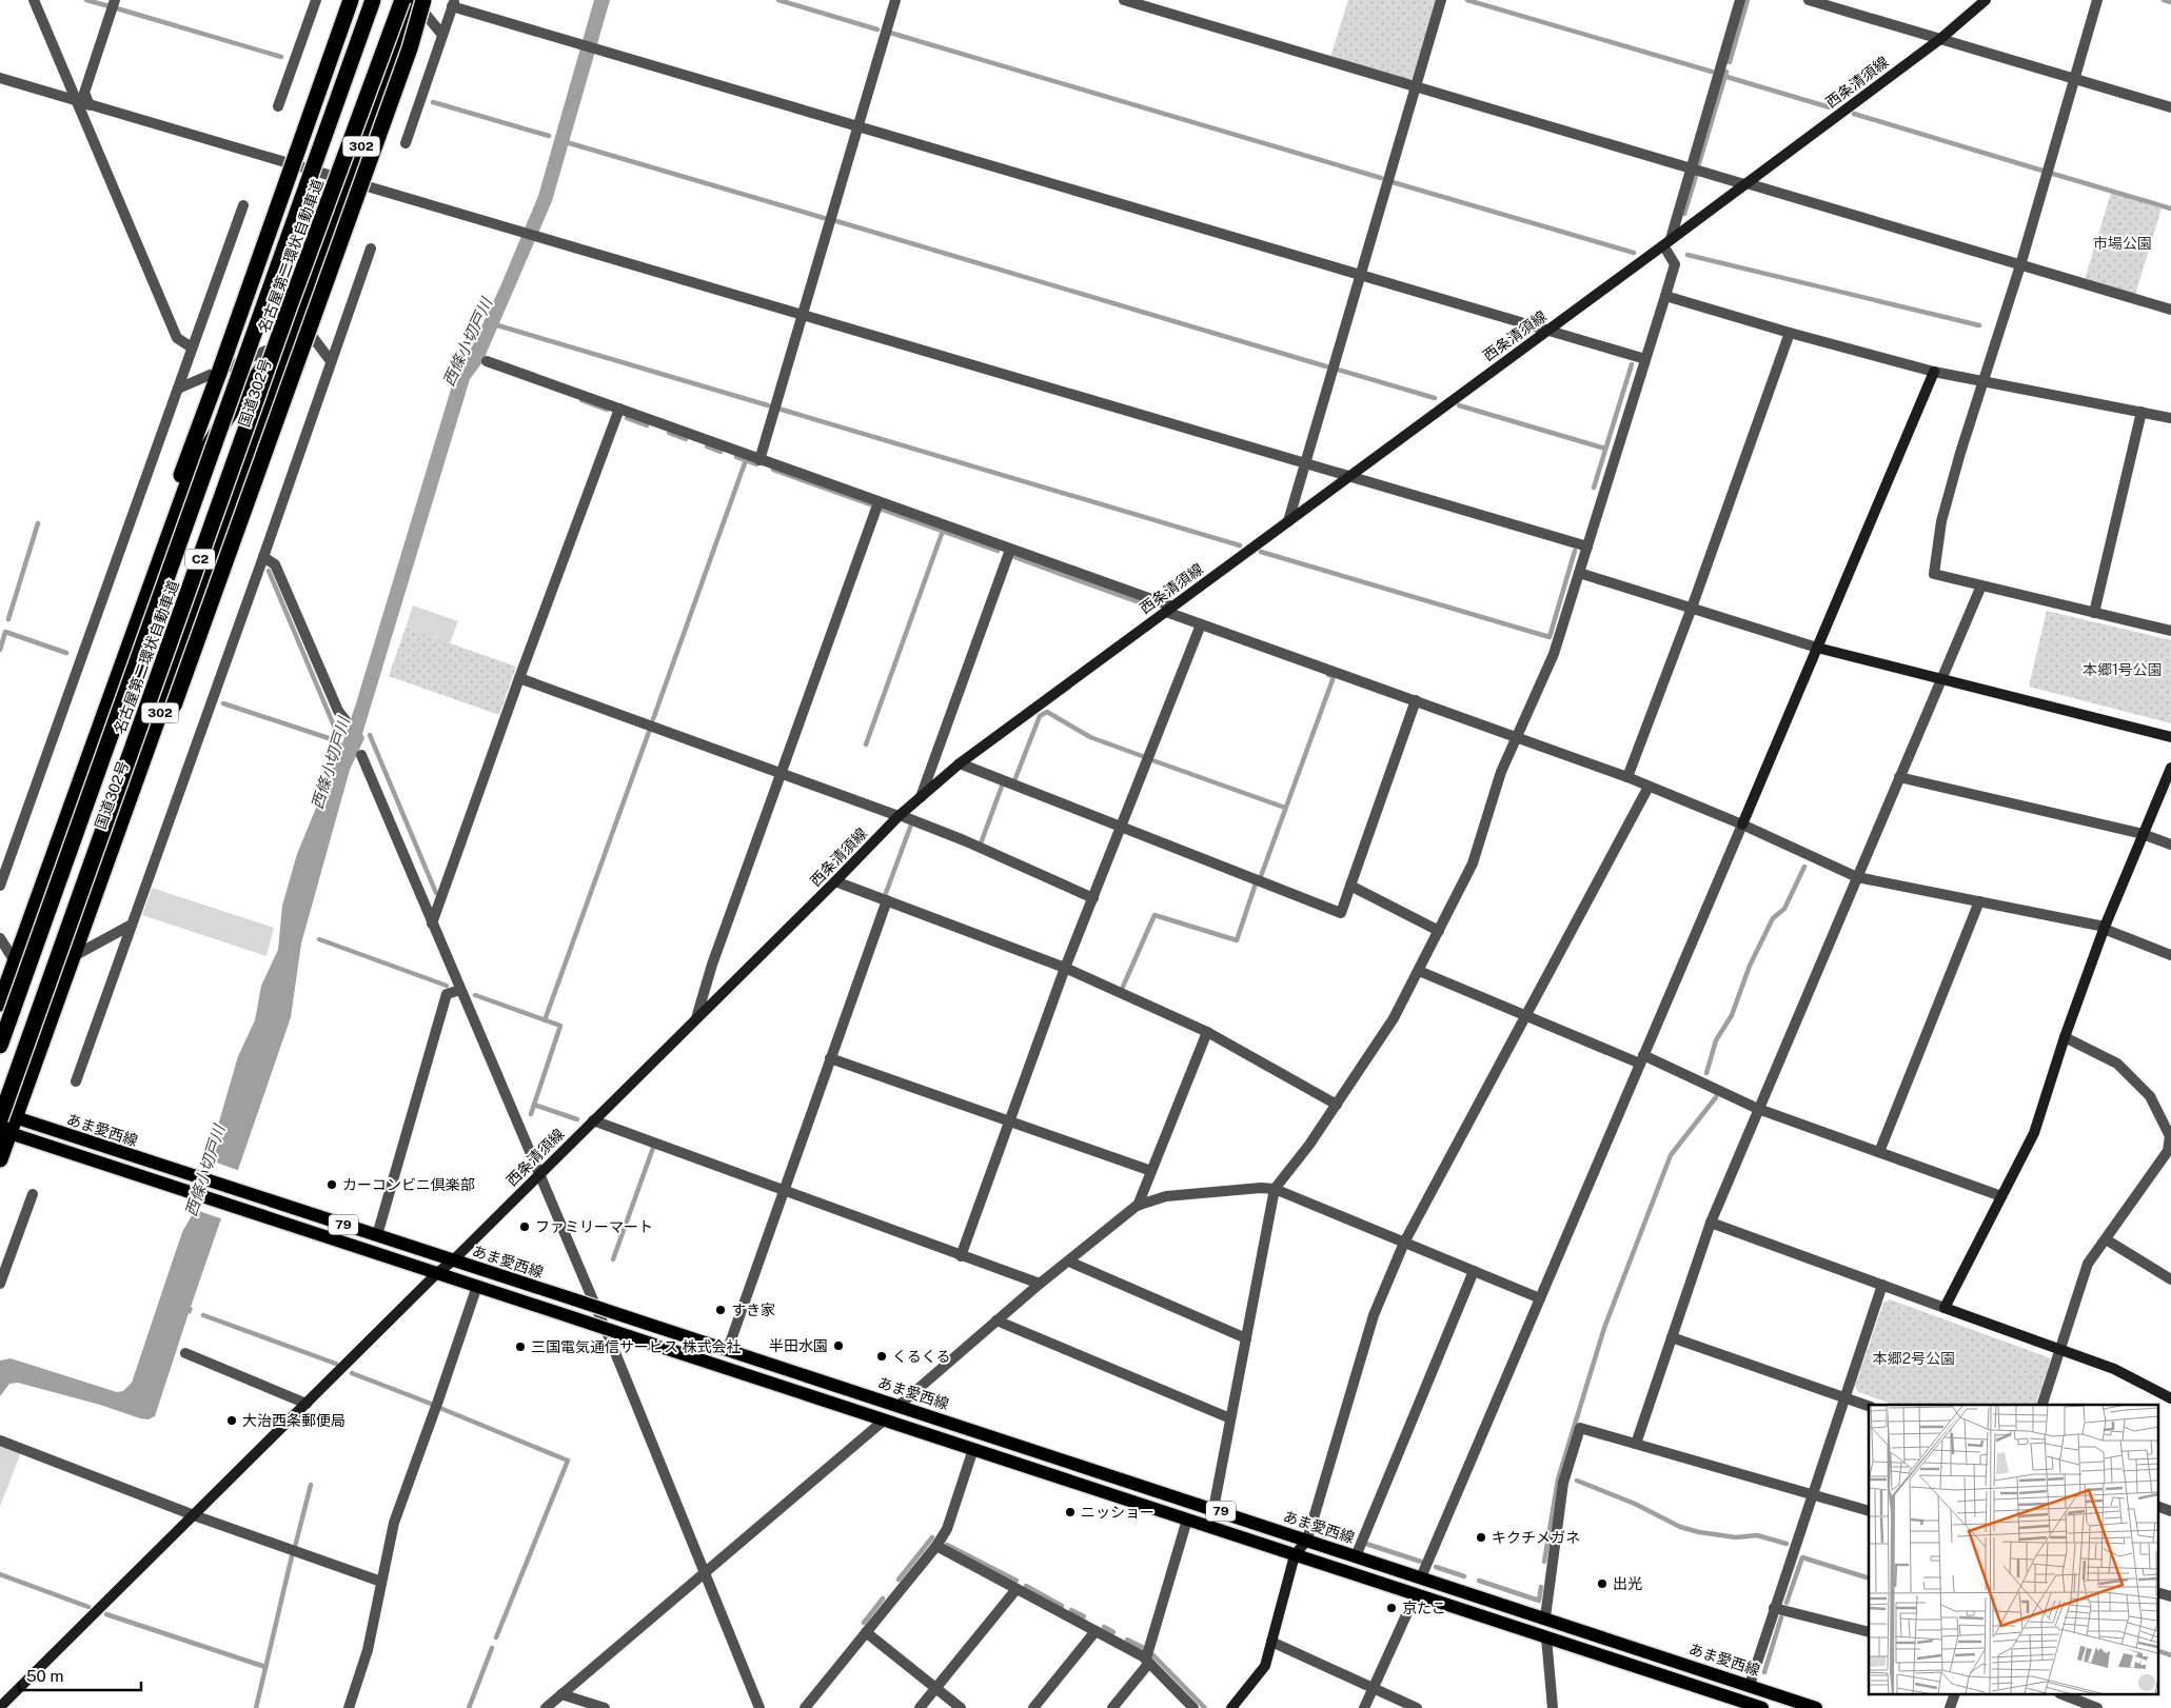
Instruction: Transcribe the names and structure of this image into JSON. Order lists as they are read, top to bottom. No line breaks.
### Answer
{"streets":{"highway":["302","名古屋第二環状自動車道","国道302号","C2"],"main road":["あま愛西線","79"],"street":["西条清須線"]},"crossings":[["西条清須線","あま愛西線"],["西条清須線","79"],["名古屋第二環状自動車道","国道302号"],["名古屋第二環状自動車道","あま愛西線"],["国道302号","あま愛西線"],["国道302号","79"]],"water":["西條小切戸川"],"parks":["市場公園","本郷1号公園","本郷2号公園"],"places":["カーコンビニ倶楽部","ファミリーマート","すき家","半田水園","三国電気通信サービス 株式会社","くるくる","大治西条郵便局","ニッショー","キクチメガネ","出光","京たこ"],"scale_bar":"50 m"}
